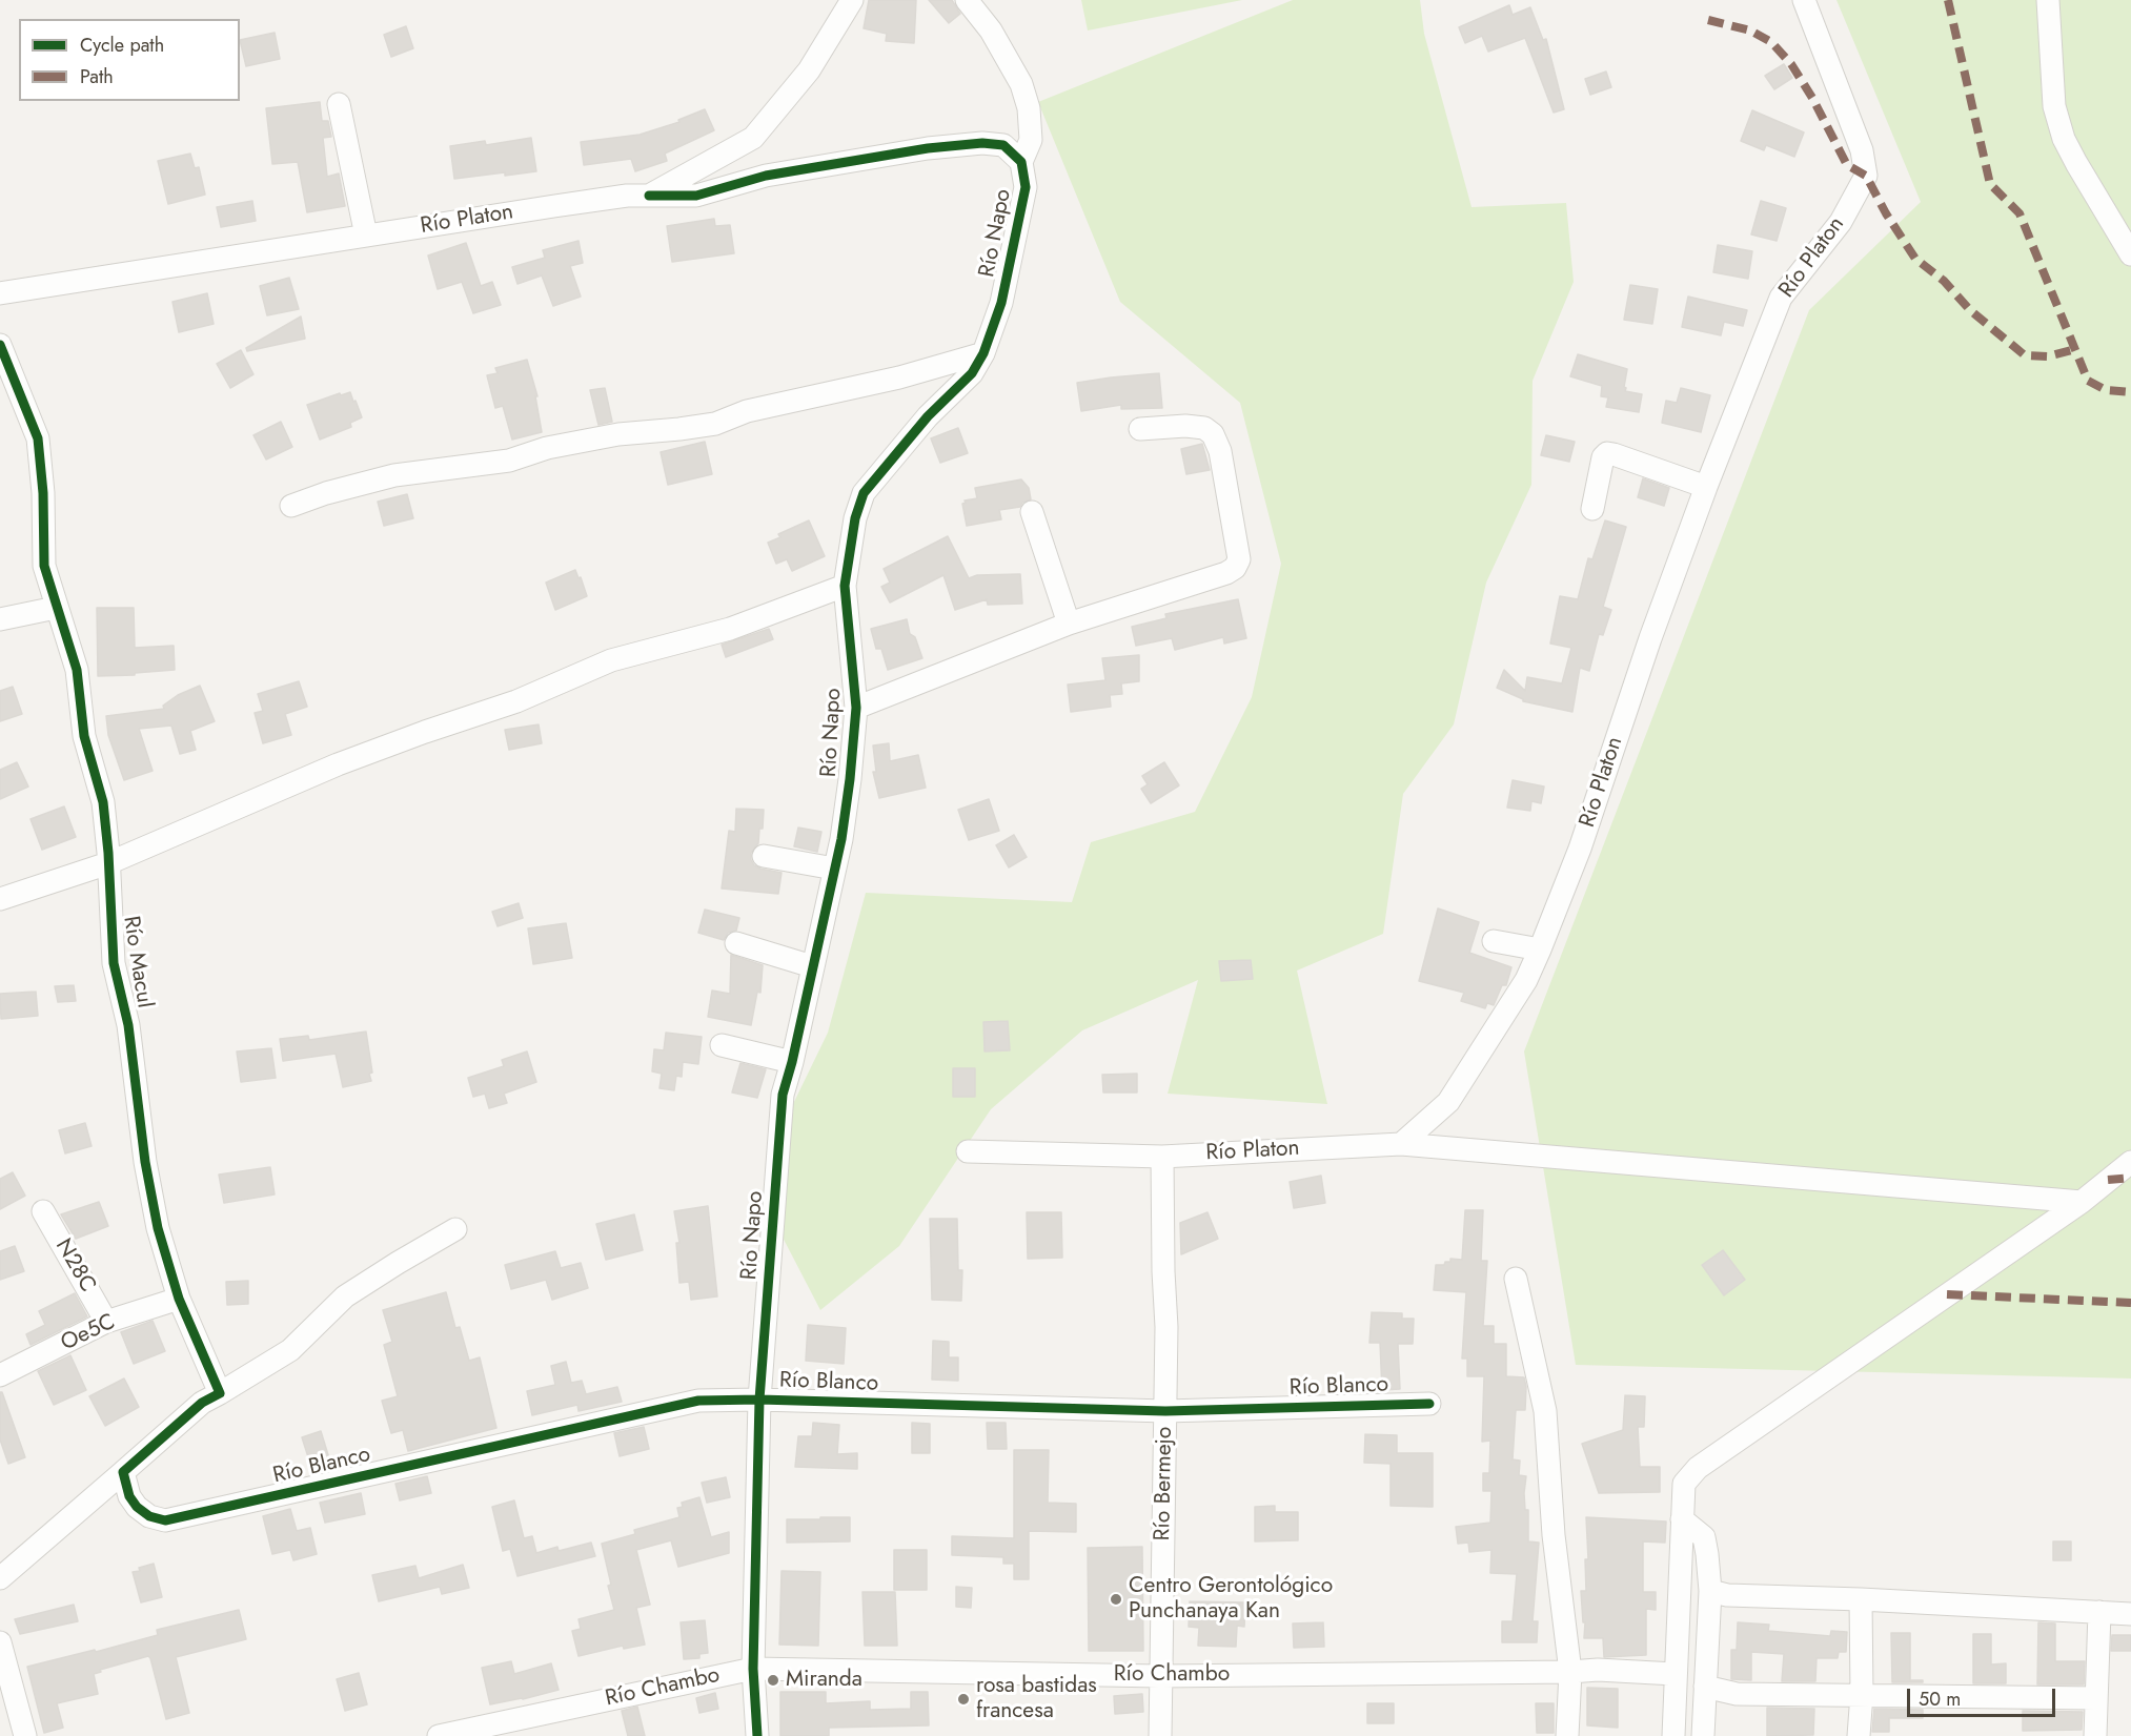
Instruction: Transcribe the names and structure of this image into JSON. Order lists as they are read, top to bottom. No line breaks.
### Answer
{"streets":{"street":["Río Platon","Río Napo","Río Macul","N28C","Oe5C","Río Blanco","Río Bermejo","Río Chambo"]},"crossings":[["Río Platon","Río Napo"],["Río Platon","Río Bermejo"],["Río Napo","Río Blanco"],["Río Napo","Río Chambo"],["Río Macul","Oe5C"],["N28C","Oe5C"],["Río Blanco","Río Bermejo"],["Río Bermejo","Río Chambo"]],"places":["Centro Gerontológico Punchanaya Kan","Miranda","rosa bastidas francesa"],"legend":["Cycle path","Path"],"scale_bar":"50 m"}
